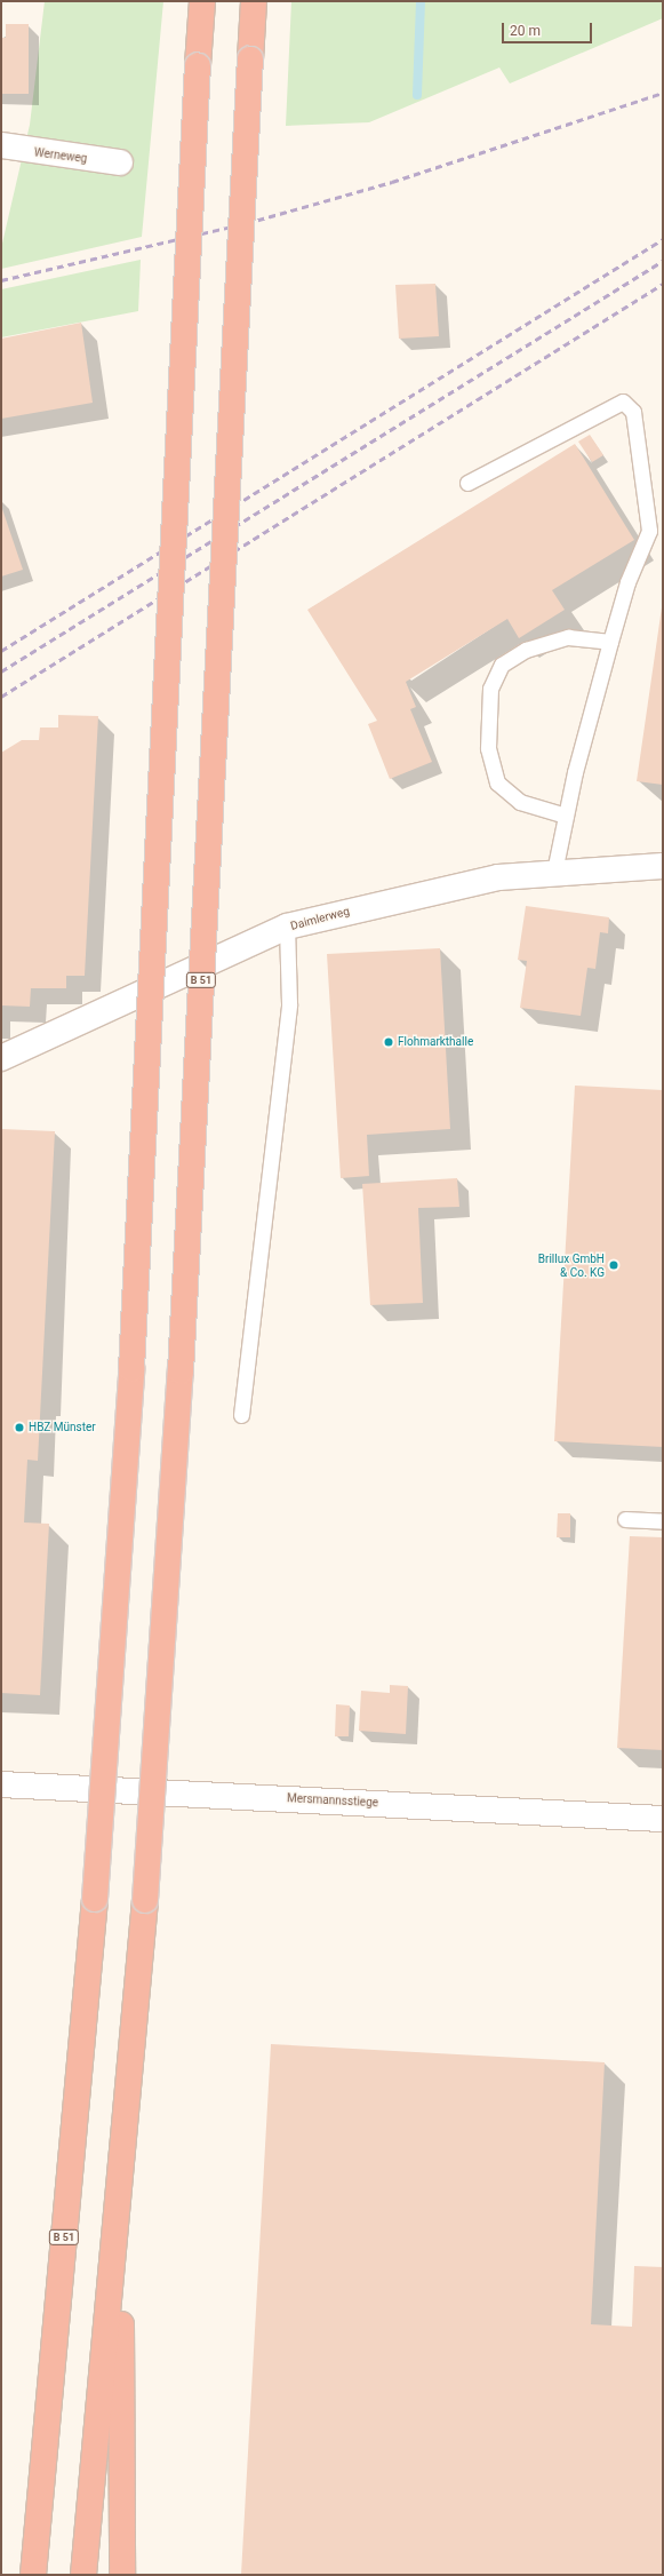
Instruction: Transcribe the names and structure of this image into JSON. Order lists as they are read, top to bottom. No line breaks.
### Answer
{"streets":{"highway":["B 51"],"street":["Werneweg","Daimlerweg","Mersmannsstiege"]},"places":["Flohmarkthalle","Brillux GmbH & Co. KG","HBZ Münster"],"scale_bar":"20 m"}
